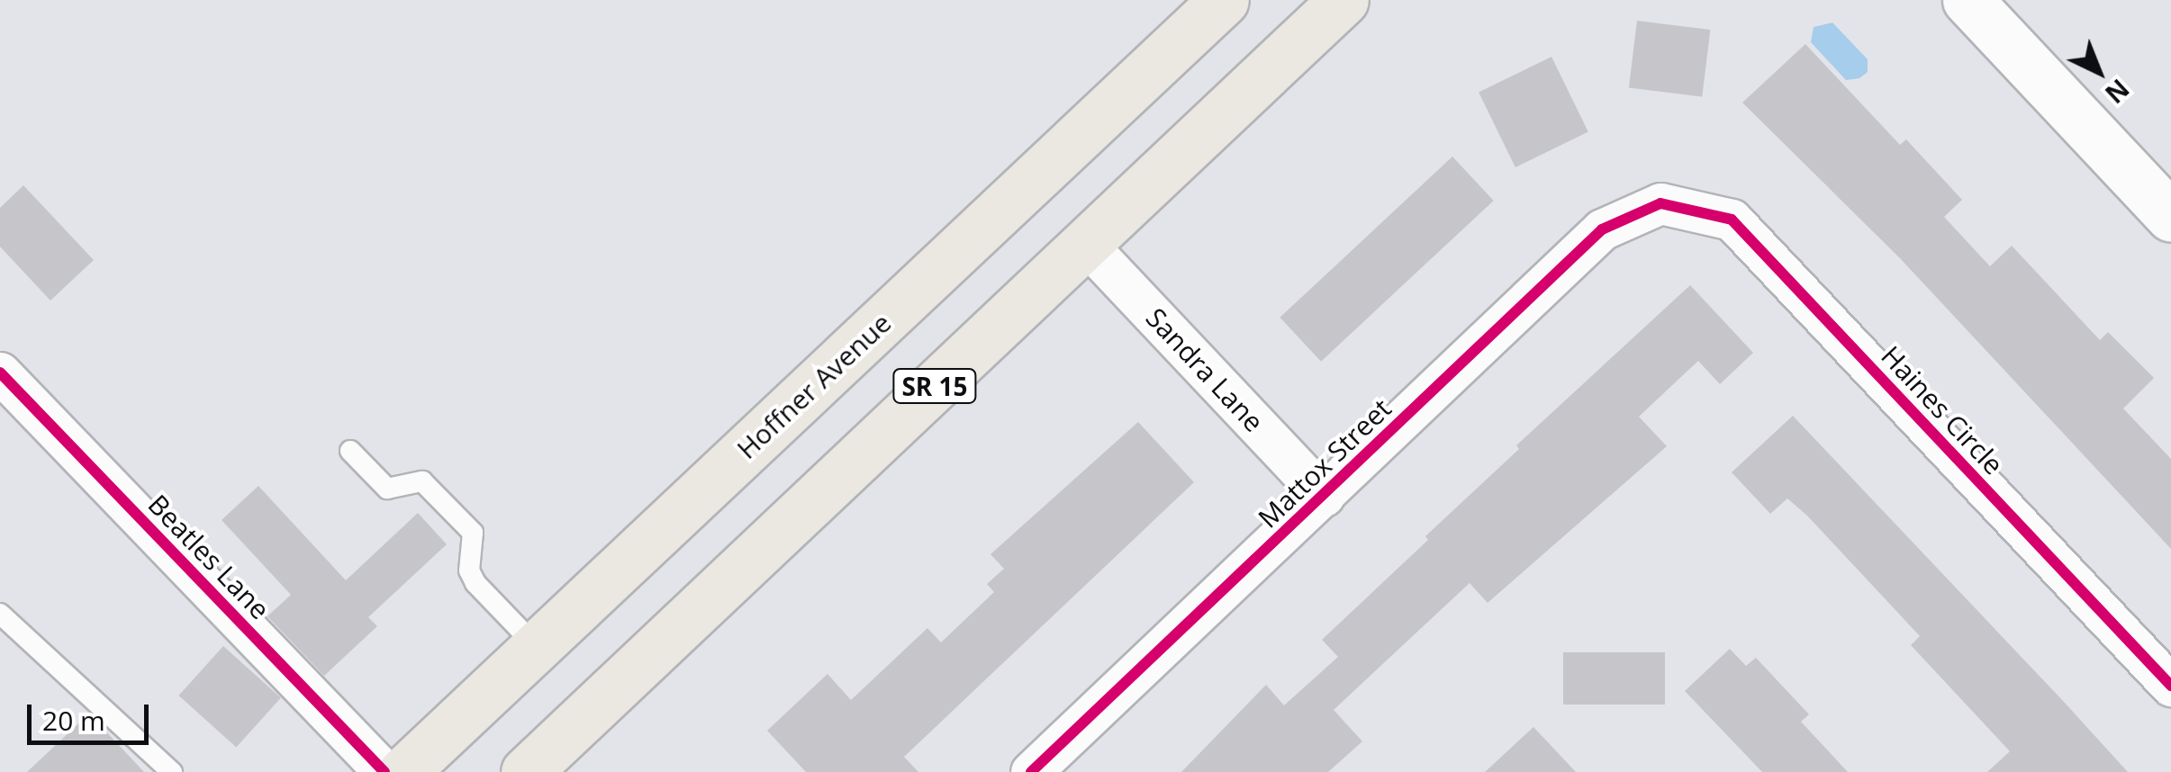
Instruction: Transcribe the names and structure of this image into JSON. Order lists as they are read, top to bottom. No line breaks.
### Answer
{"streets":{"main road":["Hoffner Avenue","SR 15"],"street":["Sandra Lane","Haines Circle","Mattox Street","Beatles Lane"]},"crossings":[["Sandra Lane","SR 15"],["Sandra Lane","Mattox Street"],["Haines Circle","Mattox Street"]],"scale_bar":"20 m","north":"bottom right"}
